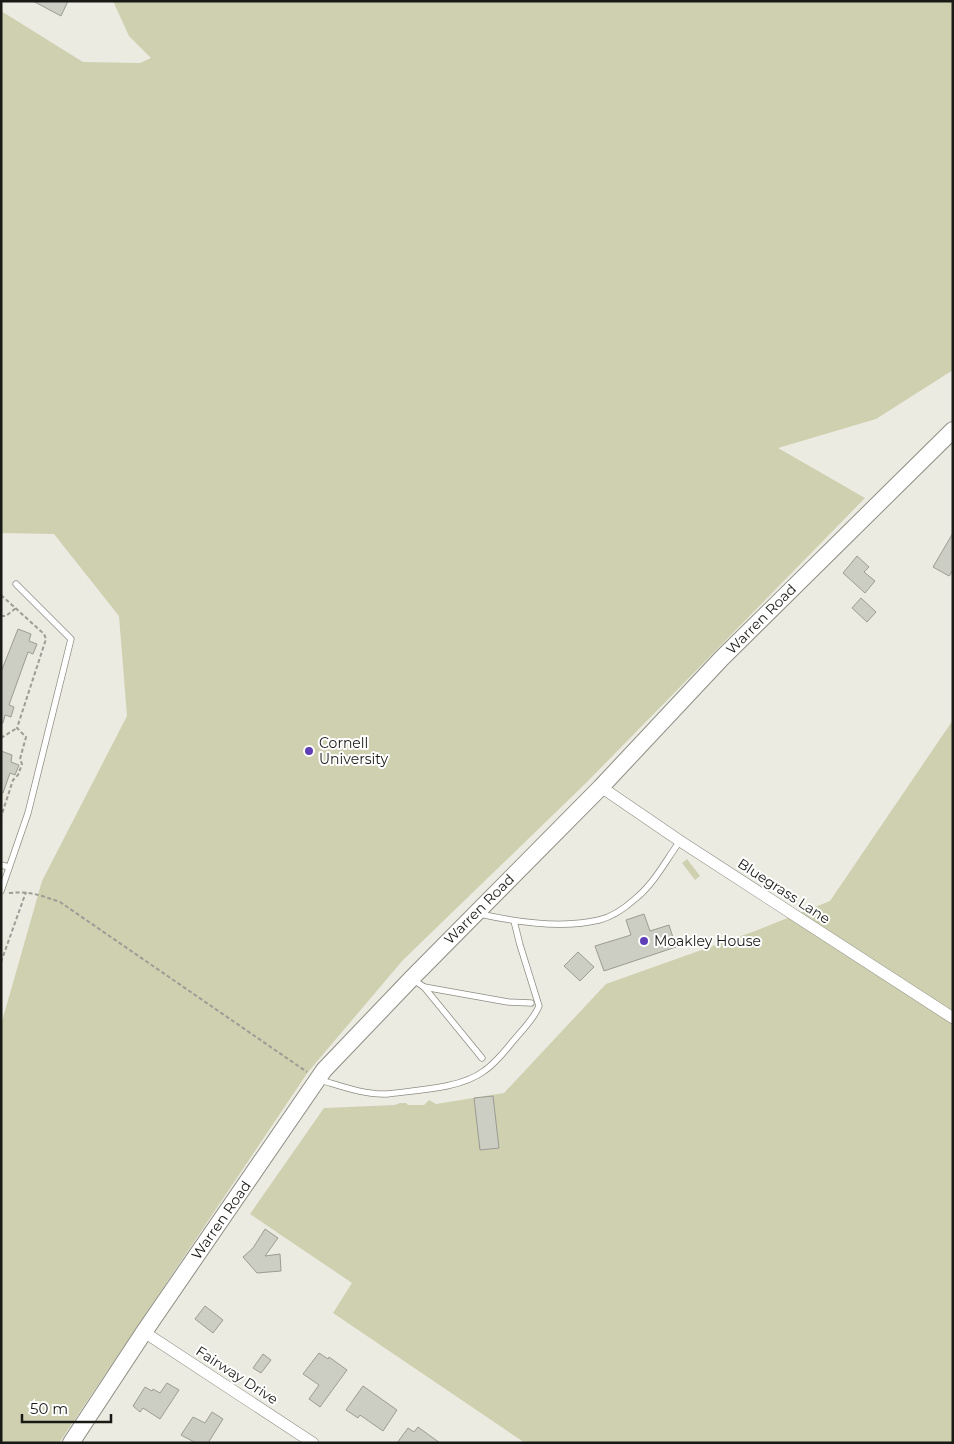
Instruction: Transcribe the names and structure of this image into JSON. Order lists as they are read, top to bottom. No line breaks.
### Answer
{"streets":{"street":["Warren Road","Bluegrass Lane","Fairway Drive"]},"crossings":[["Warren Road","Bluegrass Lane"],["Warren Road","Fairway Drive"]],"places":["Cornell University","Moakley House"],"scale_bar":"50 m"}
